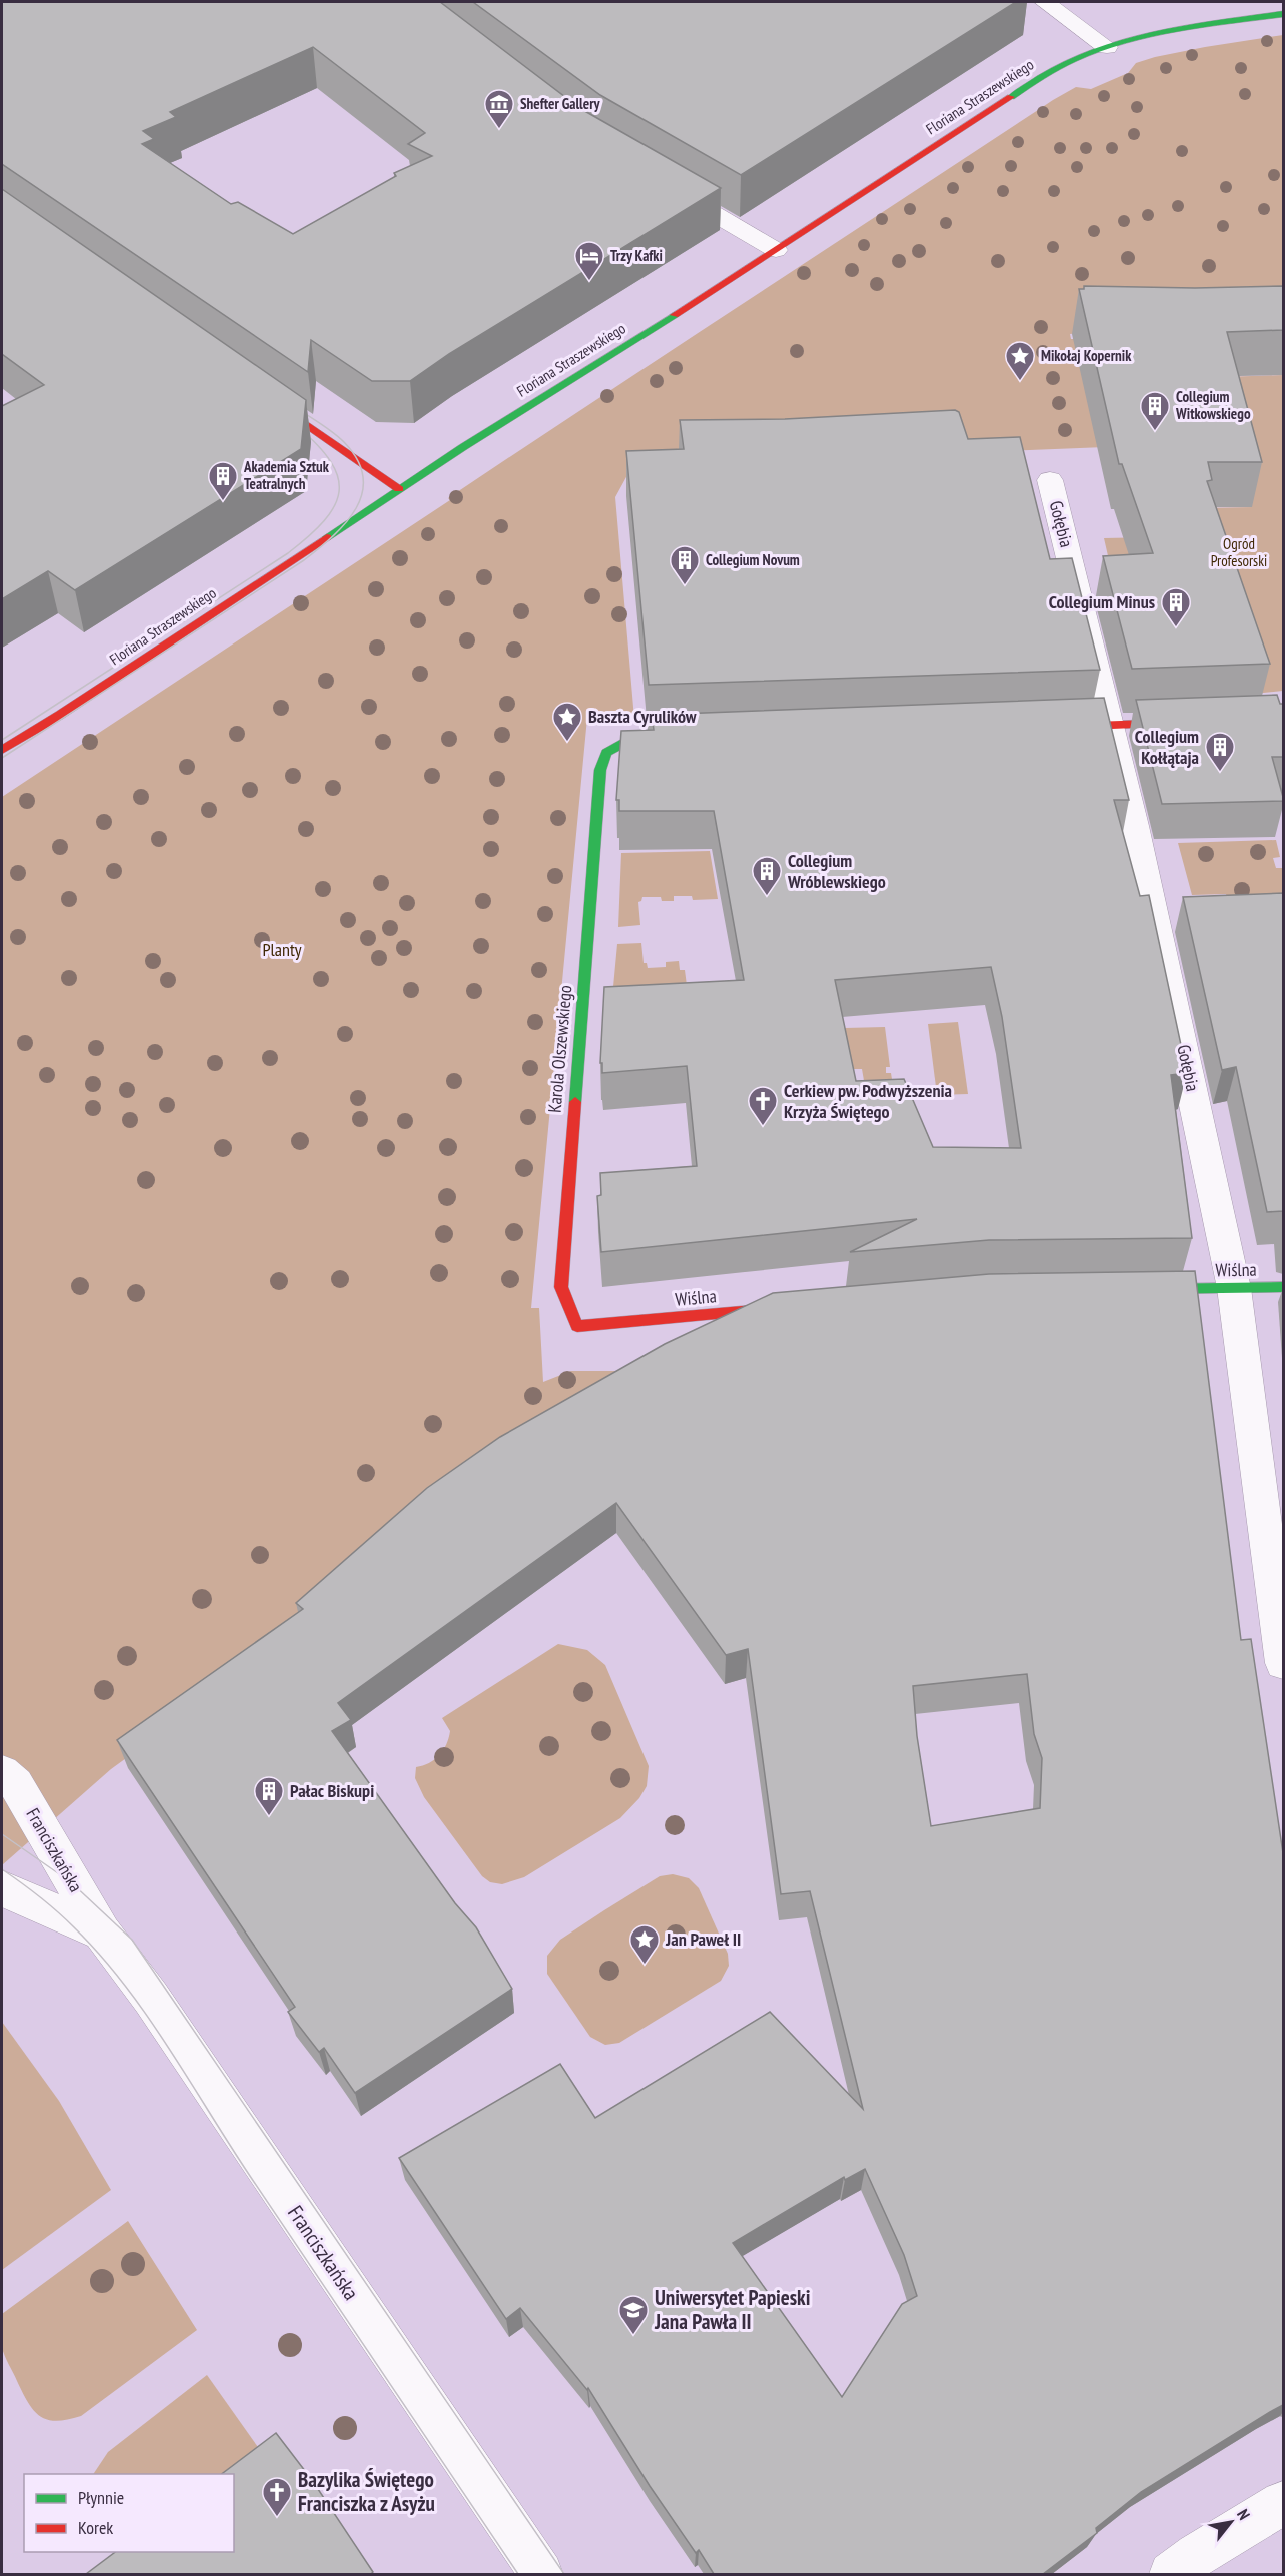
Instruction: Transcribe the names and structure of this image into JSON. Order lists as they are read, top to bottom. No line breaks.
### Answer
{"streets":{"street":["Floriana Straszewskiego","Gołębia","Karola Olszewskiego","Wiślna","Franciszkańska"]},"crossings":[["Gołębia","Wiślna"],["Karola Olszewskiego","Wiślna"]],"parks":["Ogród Profesorski","Planty"],"places":{"museum":["Shefter Gallery"],"hotel":["Trzy Kafki"],"place":["Mikołaj Kopernik","Baszta Cyrulików","Jan Paweł II"],"building":["Collegium Witkowskiego","Akademia Sztuk Teatralnych","Collegium Novum","Collegium Minus","Collegium Kołłątaja","Collegium Wróblewskiego","Pałac Biskupi"],"church":["Cerkiew pw. Podwyższenia Krzyża Świętego","Bazylika Świętego Franciszka z Asyżu"],"school or university":["Uniwersytet Papieski Jana Pawła II"]},"legend":["Płynnie","Korek"],"north":"top right"}
